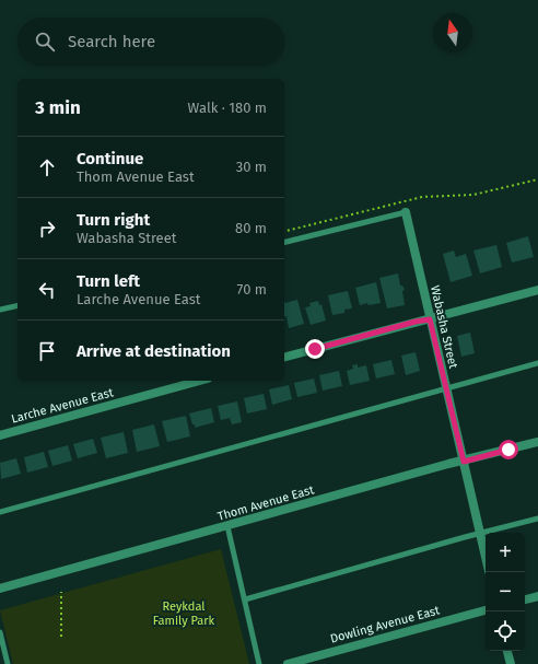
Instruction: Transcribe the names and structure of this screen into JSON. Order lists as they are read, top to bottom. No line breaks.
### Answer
{"streets":{"street":["Wabasha Street","Larche Avenue East","Thom Avenue East","Dowling Avenue East"]},"crossings":[["Wabasha Street","Thom Avenue East"]],"parks":["Reykdal Family Park"],"north":"top","page":{"search":"Search here","heading":["3 min","Walk · 180 m"],"list":[["Continue","Thom Avenue East","30 m"],["Turn right","Wabasha Street","80 m"],["Turn left","Larche Avenue East","70 m"],"Arrive at destination"],"map_buttons":["+","−"]}}
